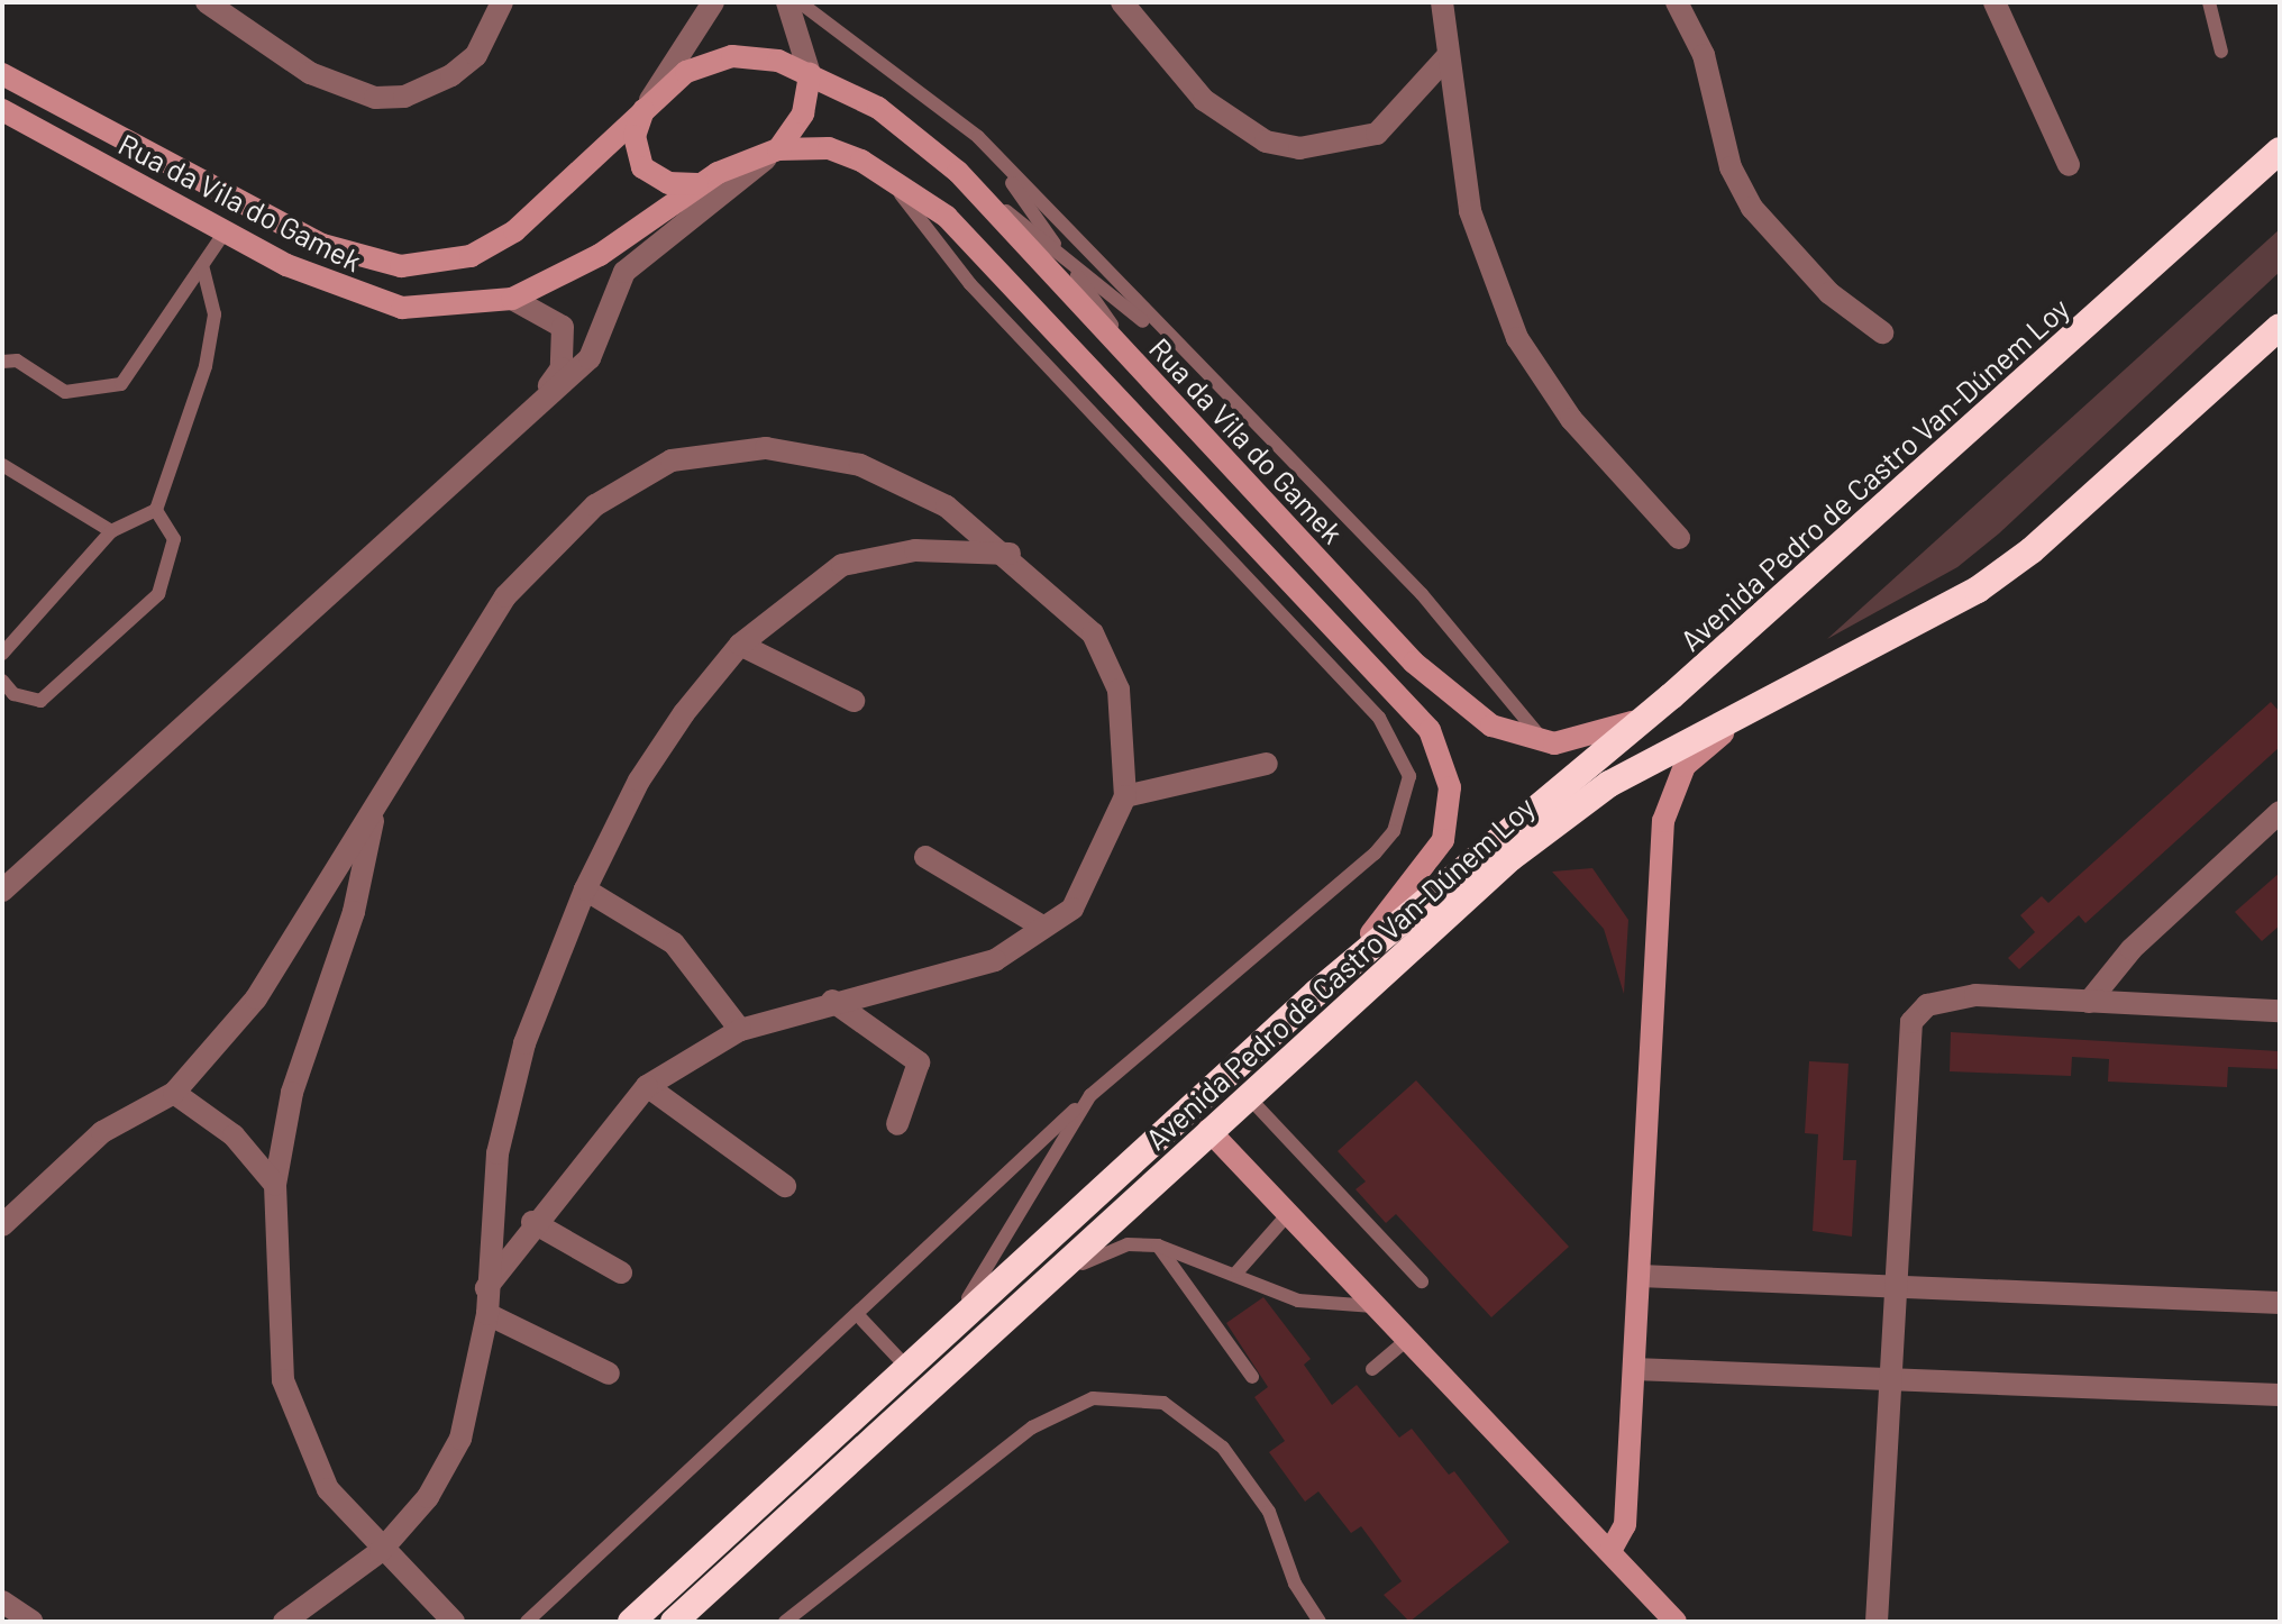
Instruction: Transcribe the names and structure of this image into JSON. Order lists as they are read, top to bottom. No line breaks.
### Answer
{"streets":{"highway":["Avenida Pedro de Castro Van-Dúnem Loy"],"main road":["Rua da Vila do Gamek"]},"crossings":[["Rua da Vila do Gamek","Avenida Pedro de Castro Van-Dúnem Loy"]]}
